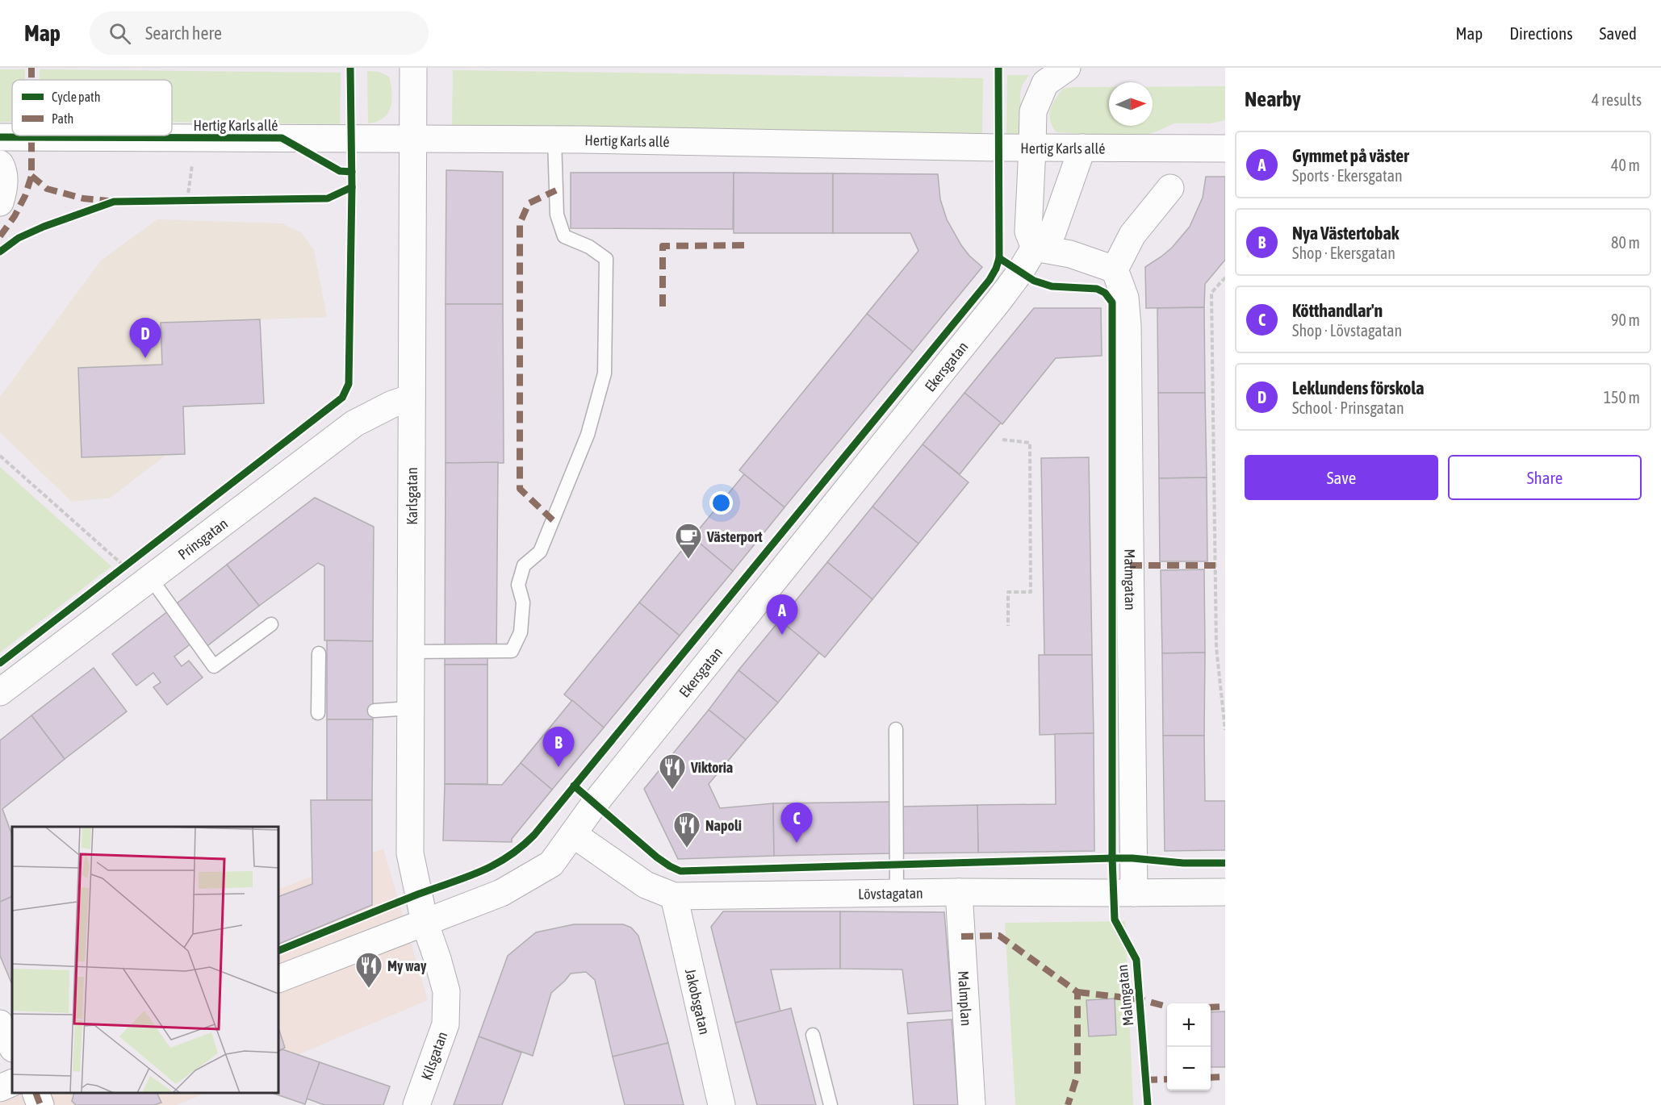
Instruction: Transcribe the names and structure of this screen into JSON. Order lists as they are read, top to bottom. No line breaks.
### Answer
{"streets":{"street":["Hertig Karls allé","Ekersgatan","Karlsgatan","Prinsgatan","Malmgatan","Lövstagatan","Malmplan","Jakobsgatan","Kilsgatan"]},"crossings":[["Hertig Karls allé","Ekersgatan"],["Hertig Karls allé","Karlsgatan"],["Ekersgatan","Karlsgatan"],["Ekersgatan","Lövstagatan"],["Ekersgatan","Kilsgatan"],["Karlsgatan","Prinsgatan"],["Karlsgatan","Kilsgatan"],["Malmgatan","Lövstagatan"],["Lövstagatan","Malmplan"],["Lövstagatan","Jakobsgatan"]],"places":{"cafe":["Västerport"],"restaurant":["Viktoria","Napoli","My way"]},"legend":["Cycle path","Path"],"north":"right","page":{"header":"Map","search":"Search here","nav":["Map","Directions","Saved"],"heading":["Nearby","4 results"],"list":[{"mark":"A","name":"Gymmet på väster","note":"Sports · Ekersgatan","value":"40 m"},{"mark":"B","name":"Nya Västertobak","note":"Shop · Ekersgatan","value":"80 m"},{"mark":"C","name":"Kötthandlar'n","note":"Shop · Lövstagatan","value":"90 m"},{"mark":"D","name":"Leklundens förskola","note":"School · Prinsgatan","value":"150 m"}],"pins":["D","A","B","C"],"buttons":["Save","Share"],"map_buttons":["+","−"]}}
